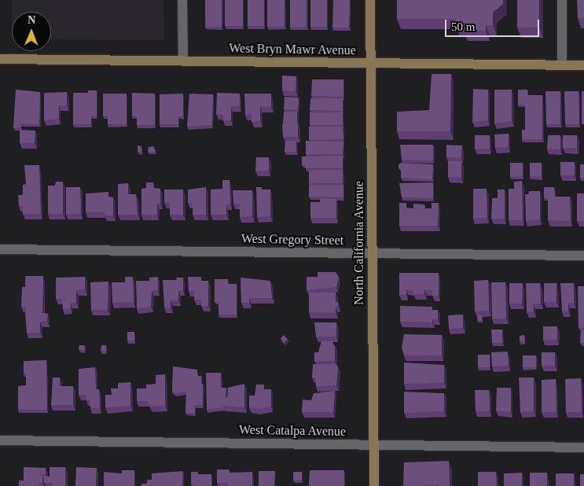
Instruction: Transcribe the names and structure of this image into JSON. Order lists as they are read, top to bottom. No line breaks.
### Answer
{"streets":{"street":["West Bryn Mawr Avenue","West Gregory Street","North California Avenue","West Catalpa Avenue"]},"crossings":[["West Bryn Mawr Avenue","North California Avenue"],["West Gregory Street","North California Avenue"],["North California Avenue","West Catalpa Avenue"]],"scale_bar":"50 m","north":"top"}
